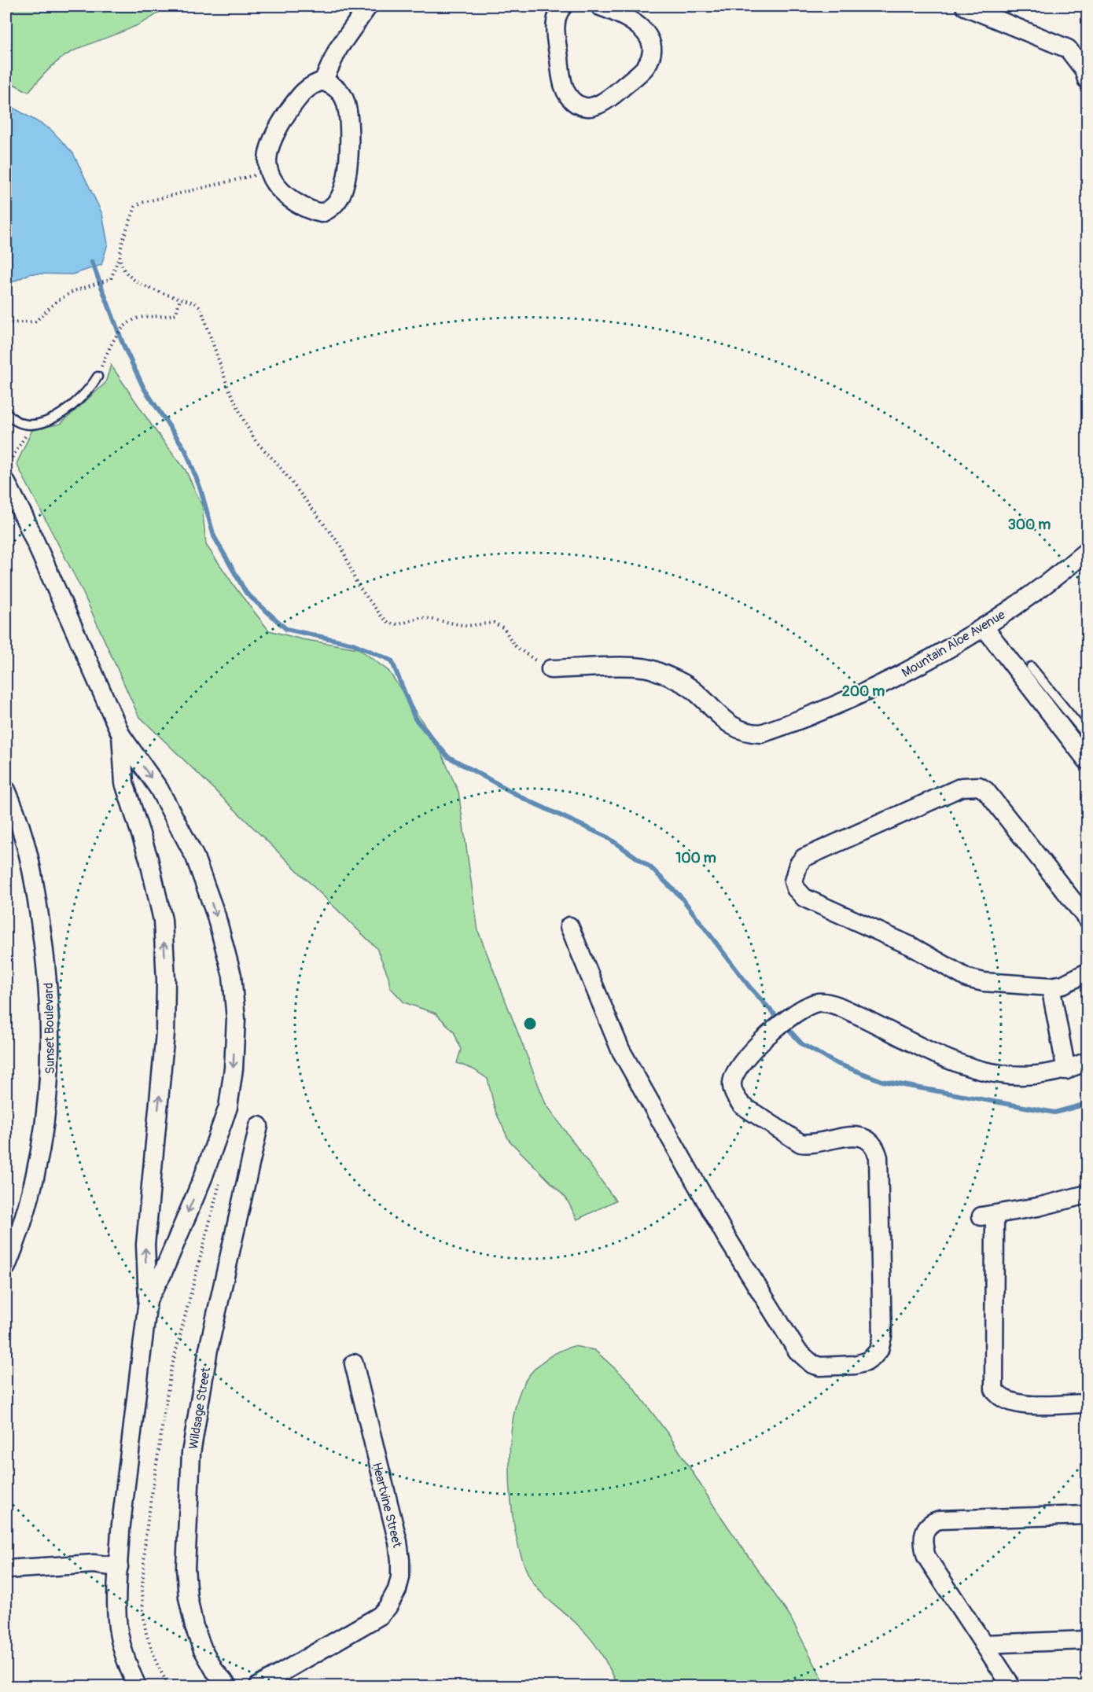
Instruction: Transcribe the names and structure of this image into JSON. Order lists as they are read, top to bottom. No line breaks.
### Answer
{"streets":{"street":["Mountain Aloe Avenue","Sunset Boulevard","Wildsage Street","Heartvine Street"]},"rings":["300 m","200 m","100 m"]}
